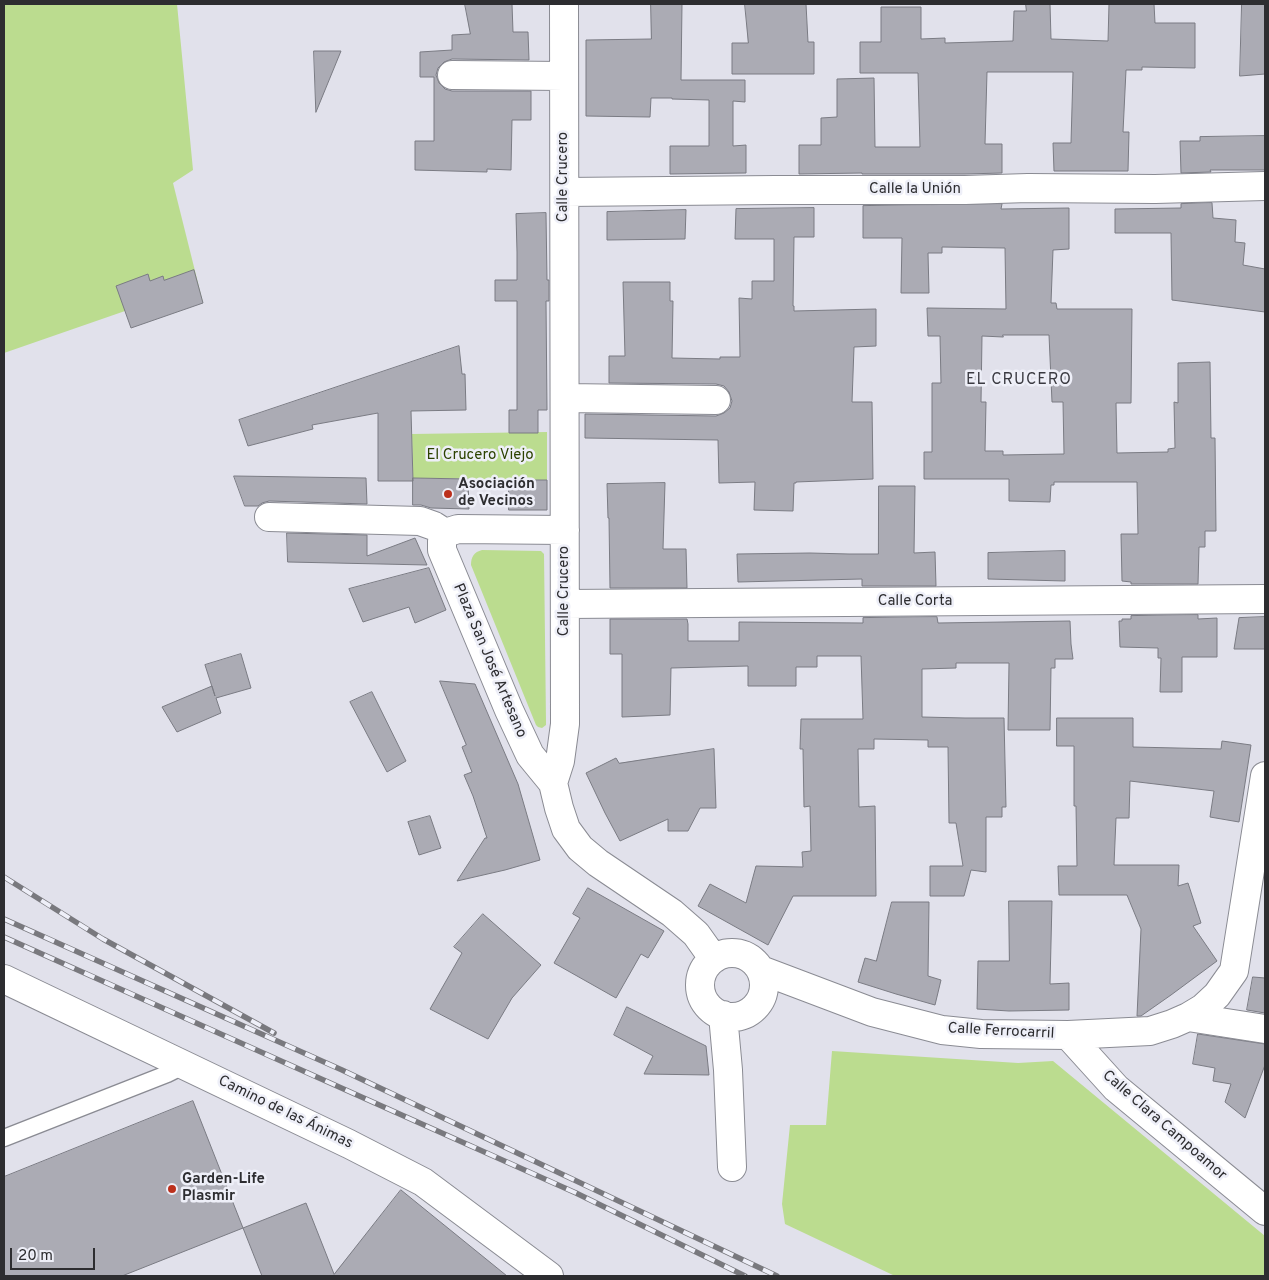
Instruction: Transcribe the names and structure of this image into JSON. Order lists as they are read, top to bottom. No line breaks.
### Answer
{"streets":{"street":["Calle Crucero","Calle la Unión","Calle Corta","Plaza San José Artesano","Calle Ferrocarril","Camino de las Ánimas","Calle Clara Campoamor"]},"crossings":[["Calle Crucero","Calle la Unión"],["Calle Crucero","Calle Corta"],["Calle Crucero","Plaza San José Artesano"],["Calle Ferrocarril","Calle Clara Campoamor"]],"districts":["EL CRUCERO"],"parks":["El Crucero Viejo"],"places":["Asociación de Vecinos","Garden-Life Plasmir"],"scale_bar":"20 m"}
